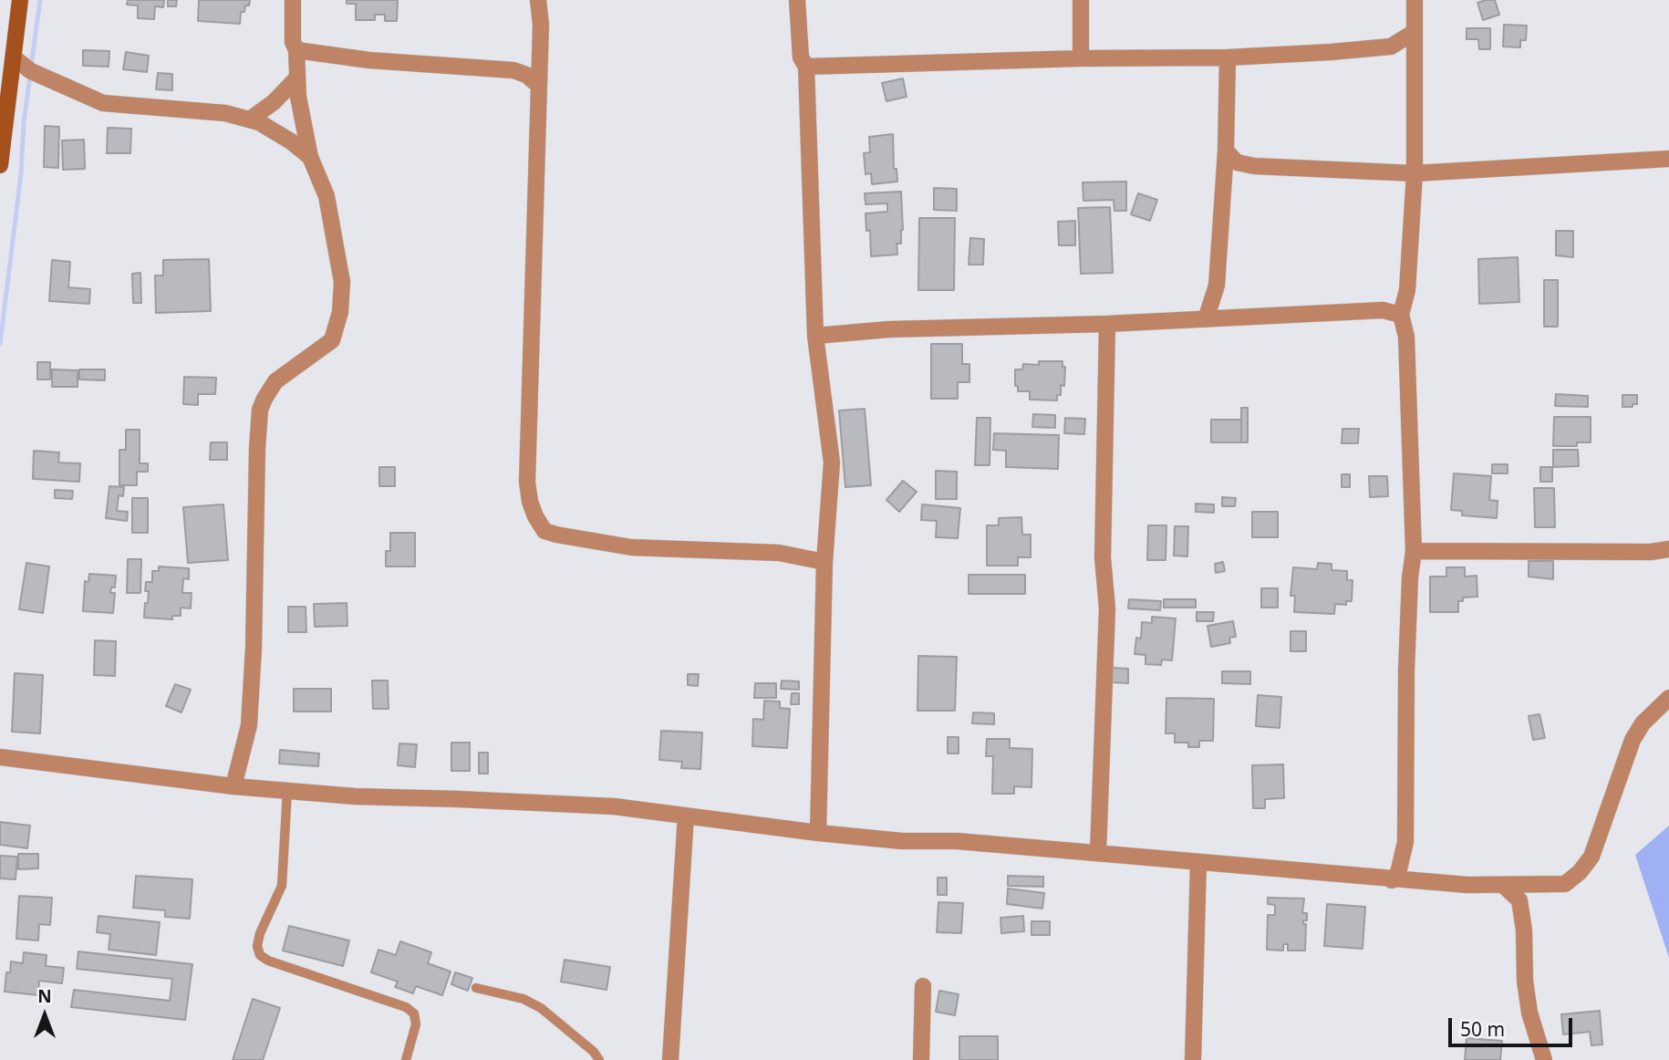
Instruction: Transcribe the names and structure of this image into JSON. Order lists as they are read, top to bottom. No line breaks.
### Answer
{"scale_bar":"50 m","north":"top"}
